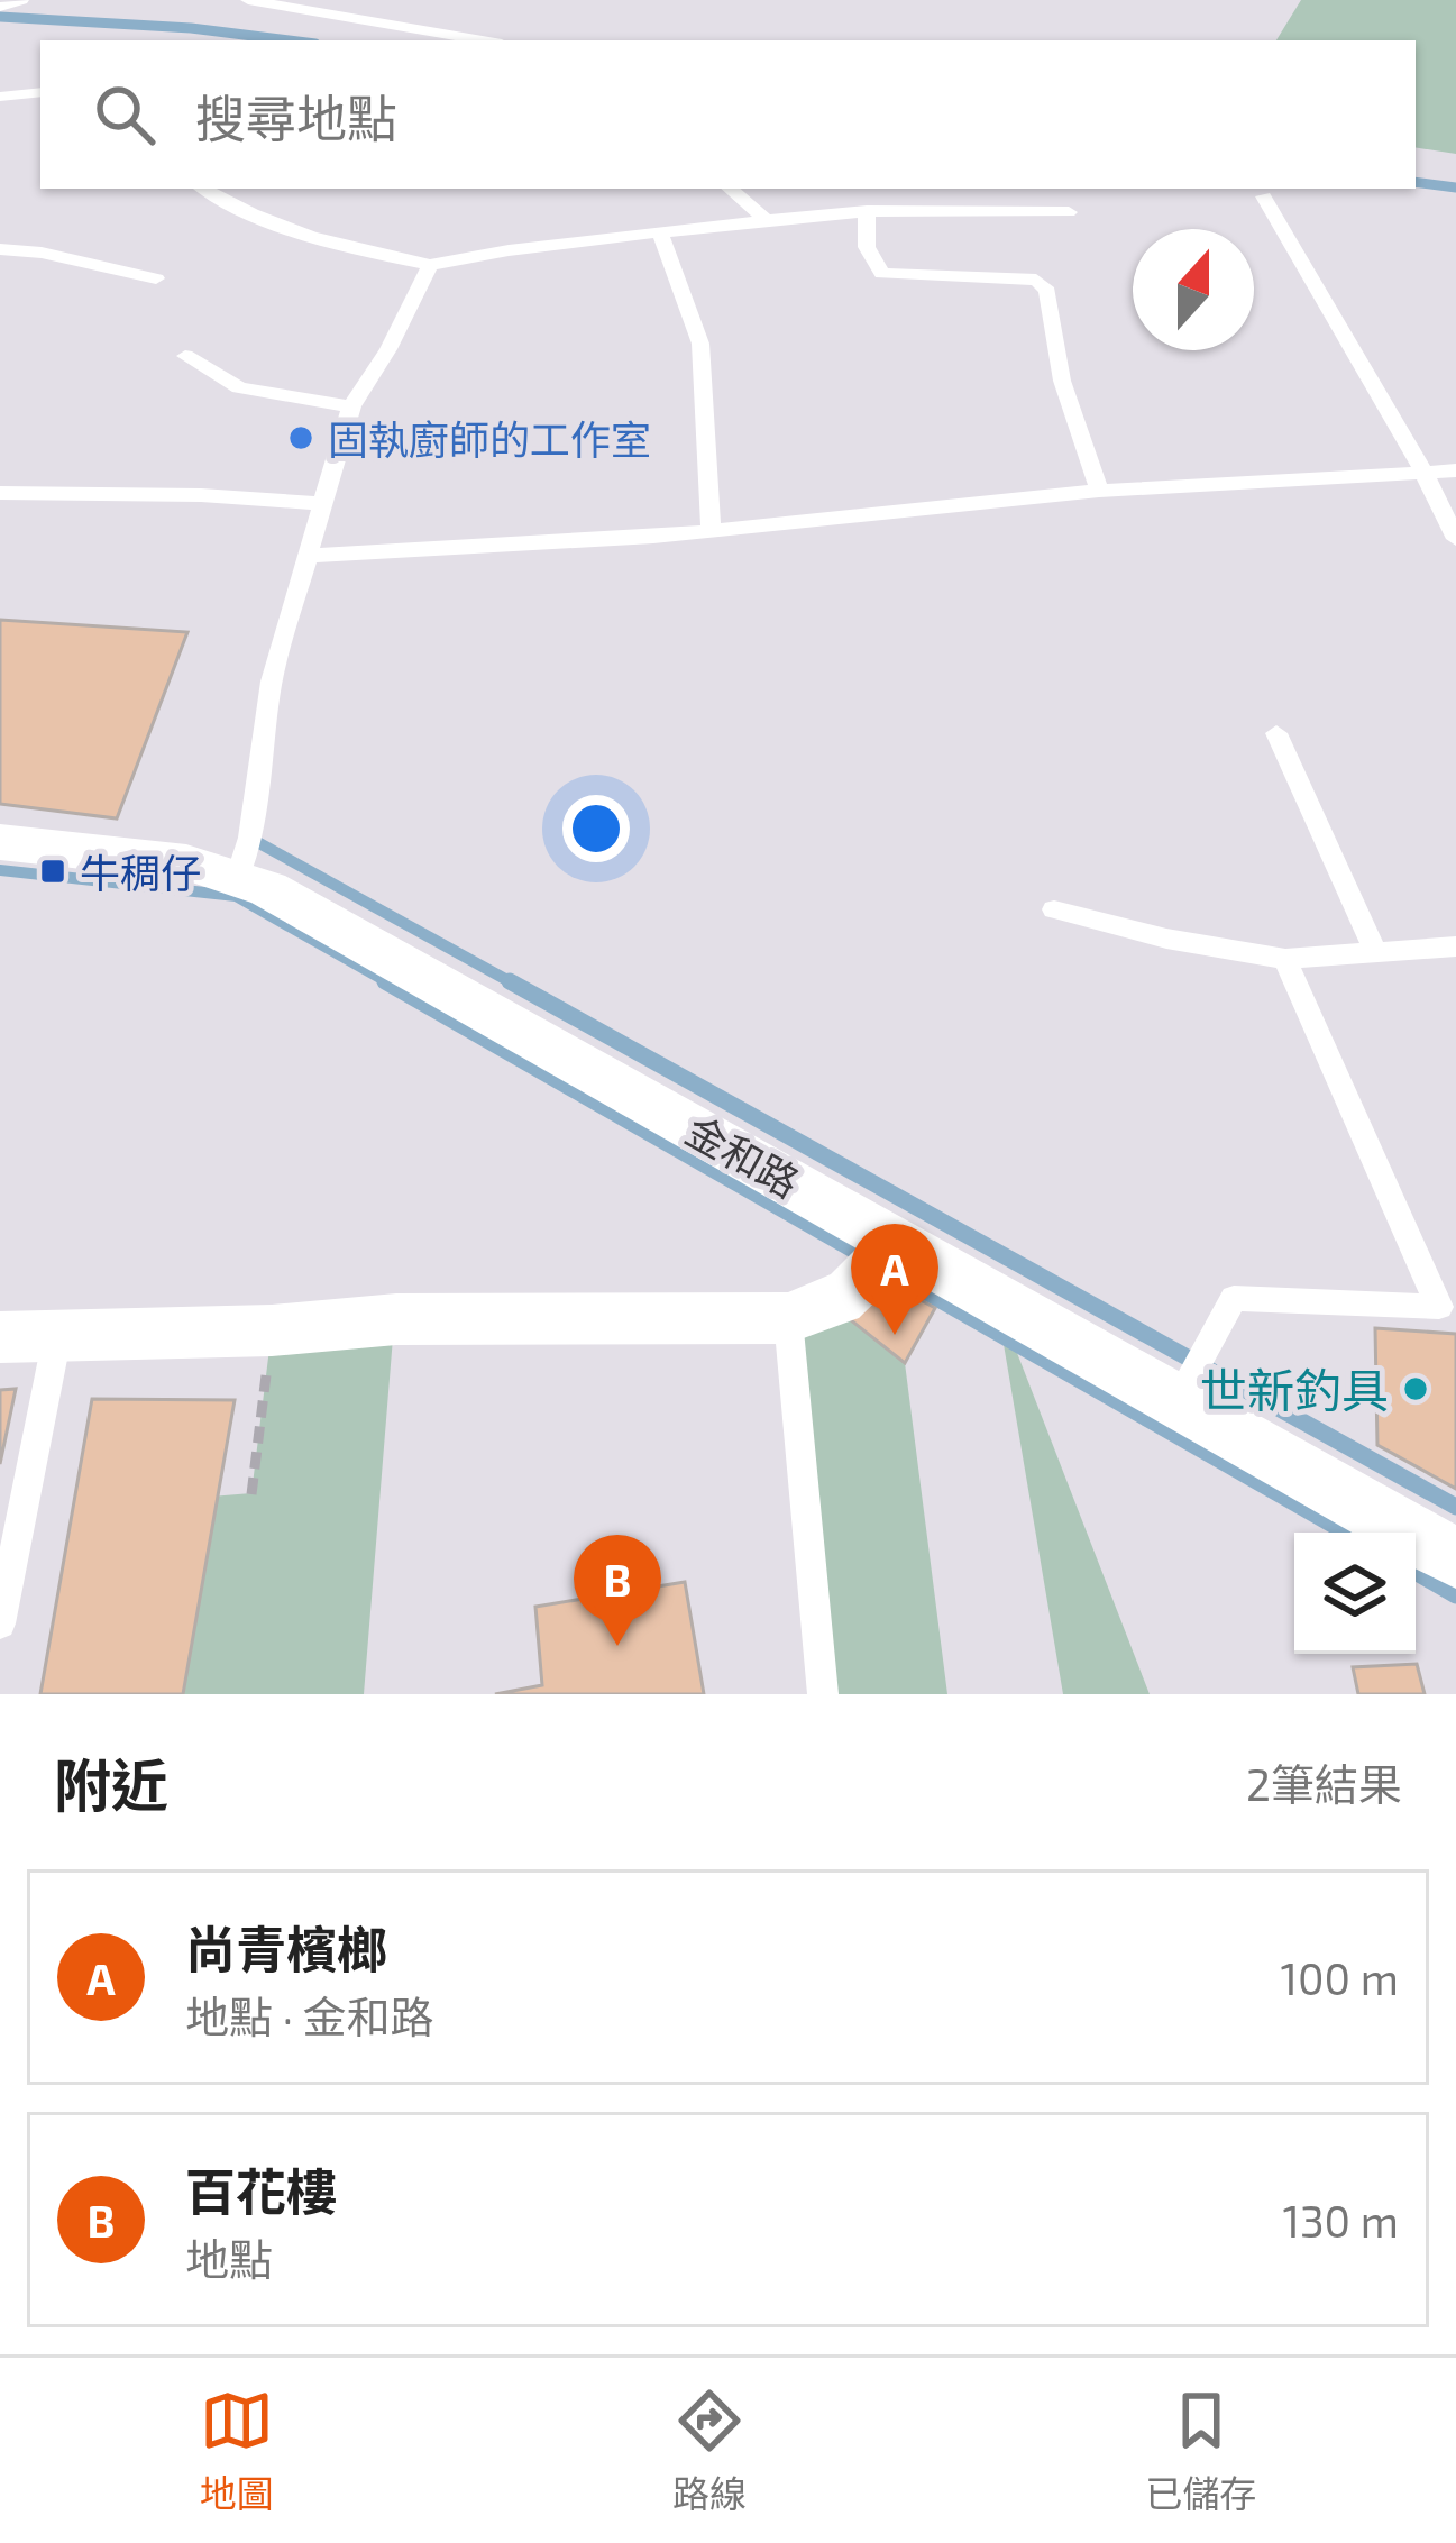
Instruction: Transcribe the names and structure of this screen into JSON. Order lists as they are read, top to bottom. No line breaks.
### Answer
{"streets":{"street":["金和路"]},"places":{"other":["固執廚師的工作室","世新釣具"],"transit":["牛稠仔"]},"north":"top","page":{"search":"搜尋地點","pins":["A","B"],"heading":["附近","2筆結果"],"list":[{"mark":"A","name":"尚青檳榔","note":"地點 · 金和路","value":"100 m"},{"mark":"B","name":"百花樓","note":"地點","value":"130 m"}],"nav":["地圖","路線","已儲存"]}}
